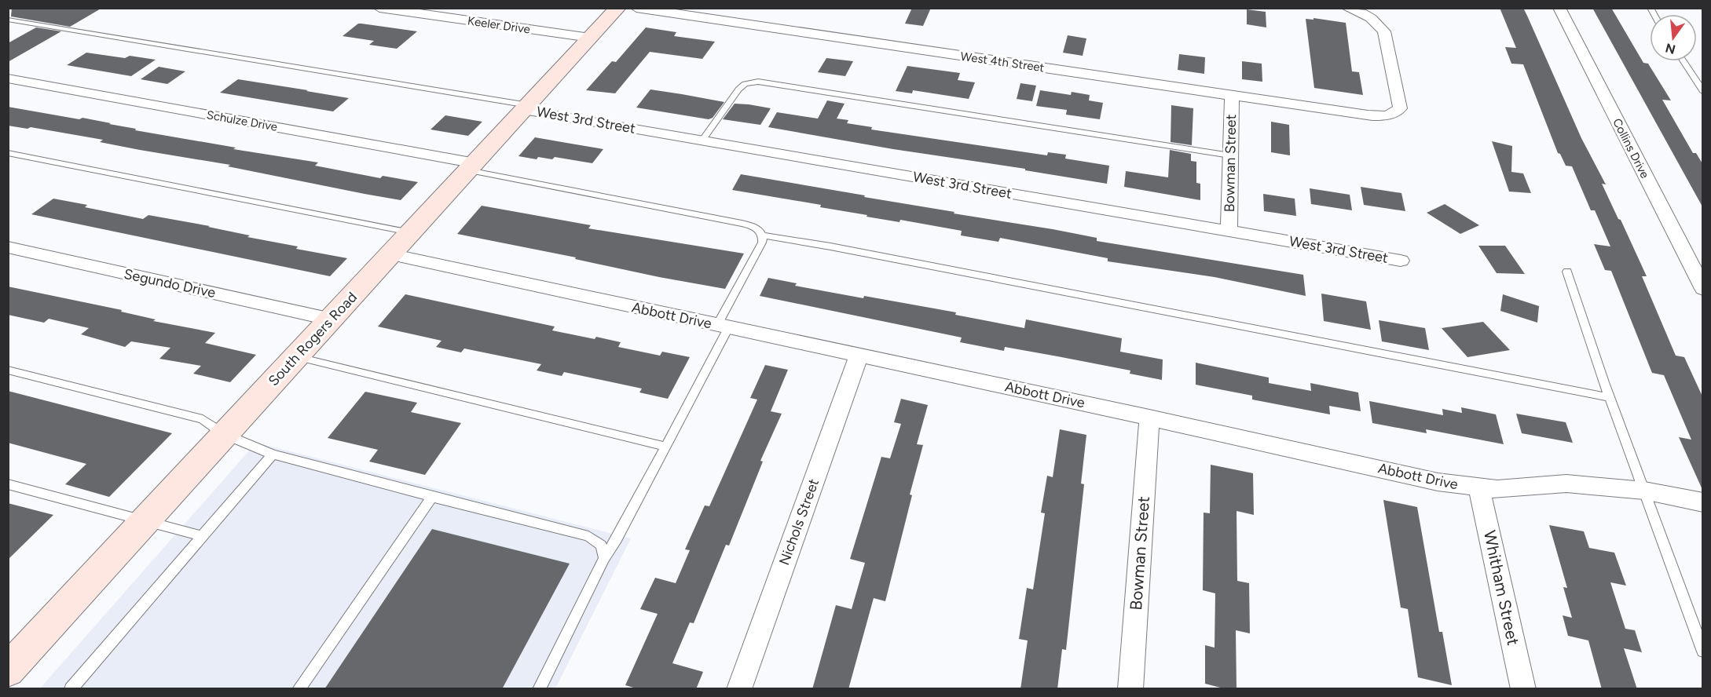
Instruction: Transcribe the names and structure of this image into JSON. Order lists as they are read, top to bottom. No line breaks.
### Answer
{"streets":{"street":["Keeler Drive","West 4th Street","West 3rd Street","Schulze Drive","Collins Drive","Bowman Street","Segundo Drive","Abbott Drive","South Rogers Road","Nichols Street","Whitham Street"]},"crossings":[["Keeler Drive","South Rogers Road"],["West 4th Street","Bowman Street"],["West 3rd Street","Bowman Street"],["West 3rd Street","South Rogers Road"],["Schulze Drive","South Rogers Road"],["Bowman Street","Abbott Drive"],["Segundo Drive","South Rogers Road"],["Abbott Drive","South Rogers Road"],["Abbott Drive","Nichols Street"],["Abbott Drive","Whitham Street"]],"north":"bottom"}
